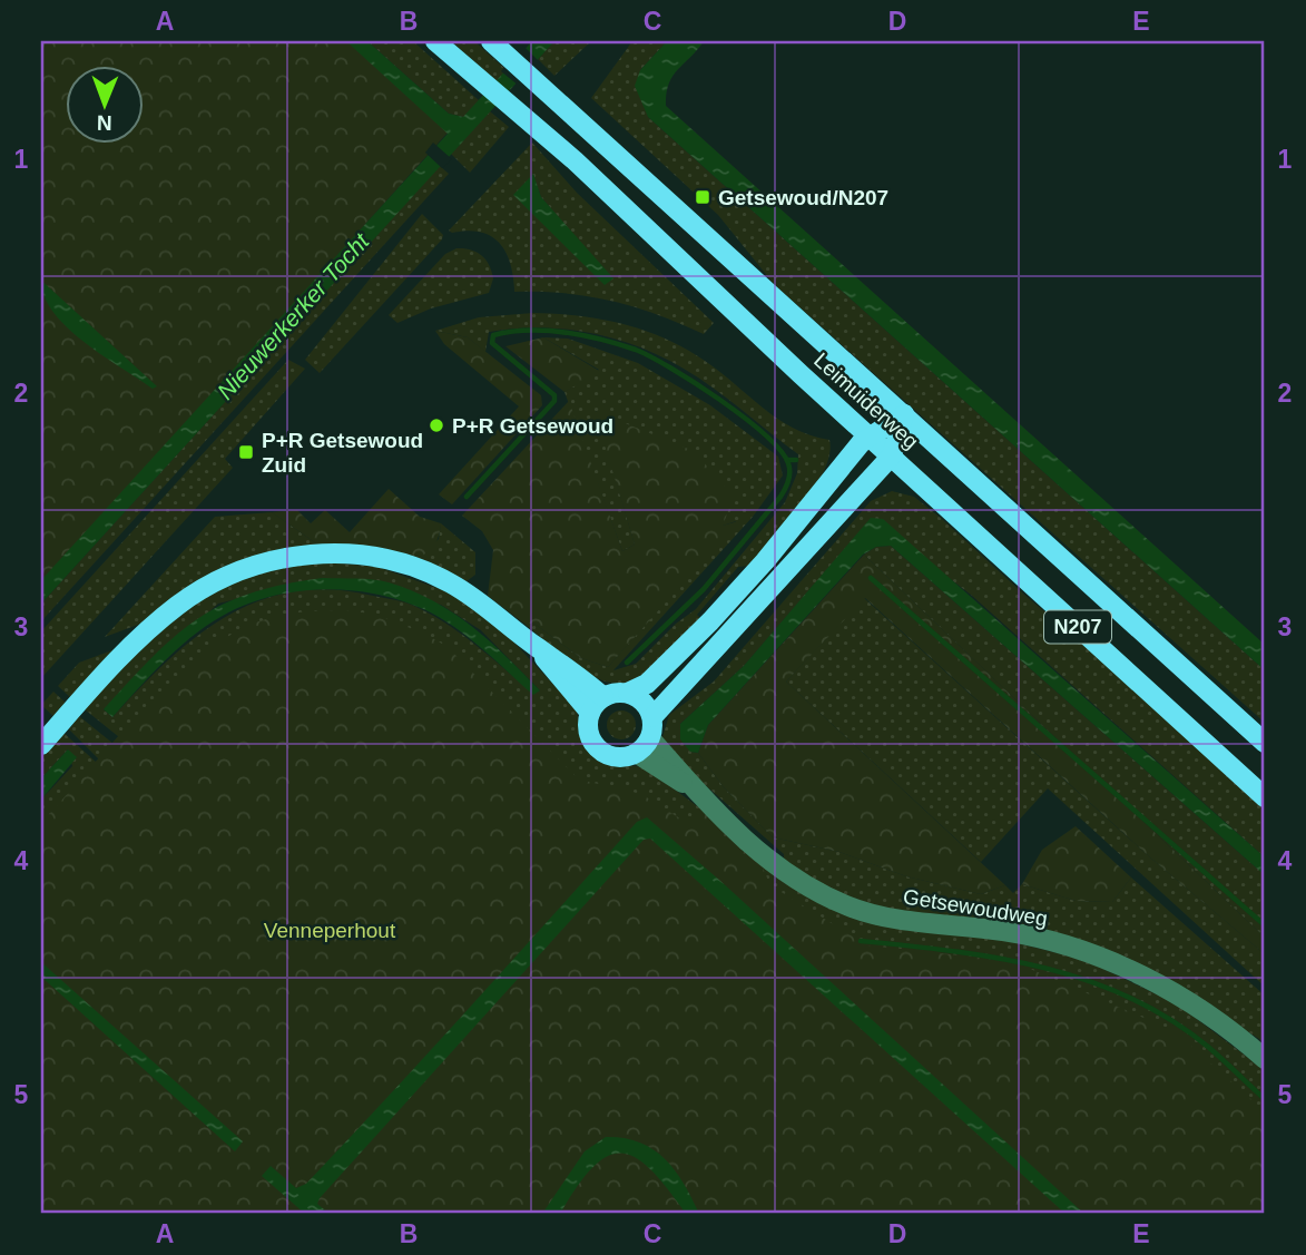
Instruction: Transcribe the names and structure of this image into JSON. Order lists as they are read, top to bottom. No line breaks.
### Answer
{"streets":{"main road":["Leimuiderweg","N207"],"street":["Getsewoudweg"]},"water":["Nieuwerkerker Tocht"],"parks":["Venneperhout"],"places":{"transit":["Getsewoud/N207","P+R Getsewoud Zuid"],"other":["P+R Getsewoud"]},"north":"bottom","grid":{"columns":["A","B","C","D","E"],"rows":["1","2","3","4","5"]}}
